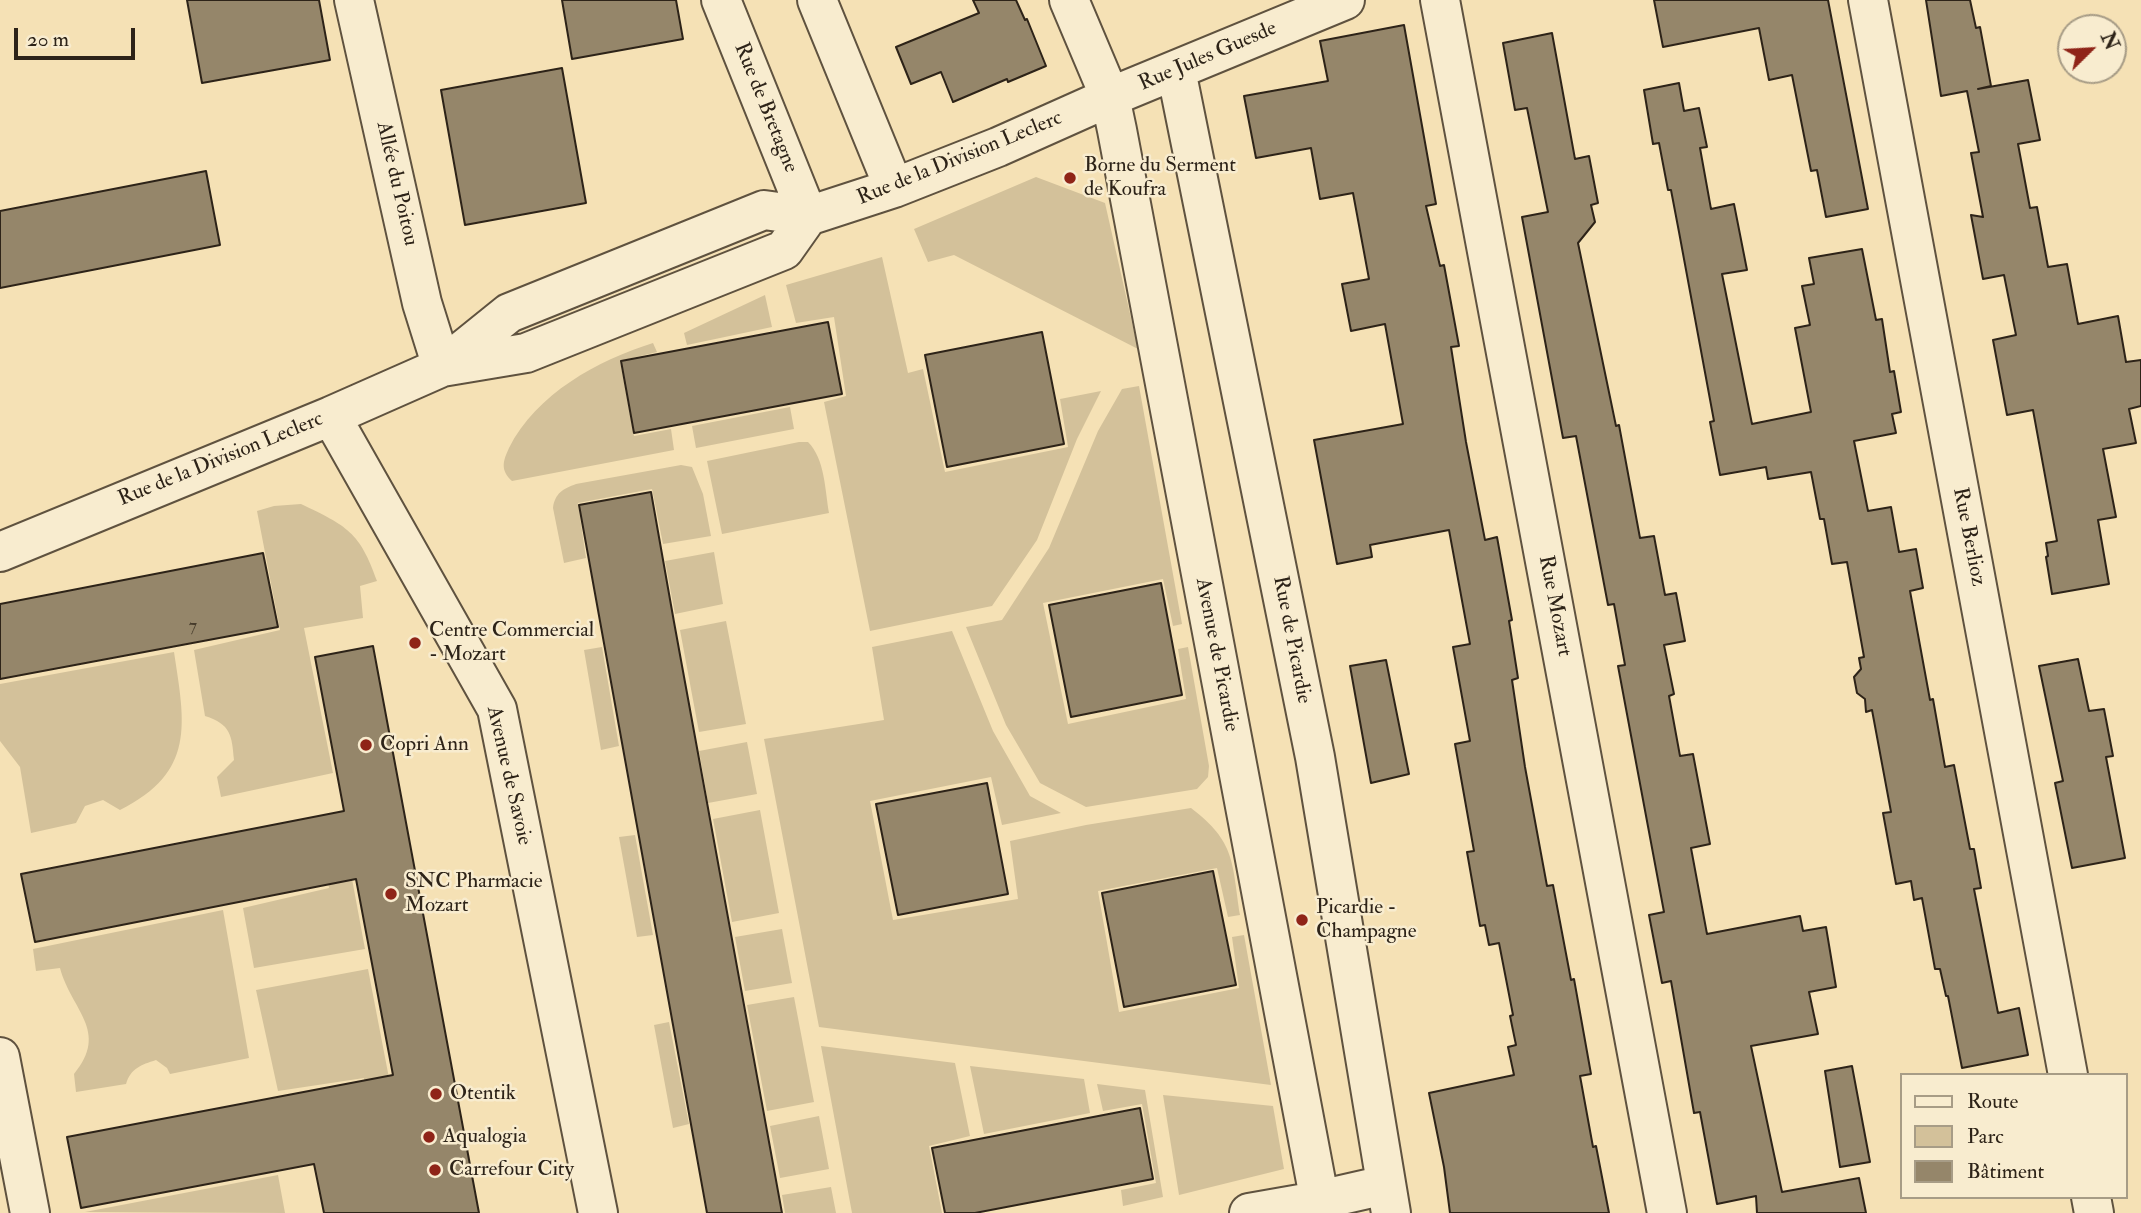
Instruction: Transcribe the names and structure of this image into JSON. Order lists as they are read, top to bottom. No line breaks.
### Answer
{"streets":{"street":["Rue Jules Guesde","Rue de Bretagne","Rue de la Division Leclerc","Allée du Poitou","Rue Berlioz","Rue Mozart","Rue de Picardie","Avenue de Picardie","Avenue de Savoie"]},"crossings":[["Rue Jules Guesde","Rue de la Division Leclerc"],["Rue Jules Guesde","Rue de Picardie"],["Rue Jules Guesde","Avenue de Picardie"],["Rue de Bretagne","Rue de la Division Leclerc"],["Rue de la Division Leclerc","Allée du Poitou"],["Rue de la Division Leclerc","Avenue de Picardie"],["Rue de la Division Leclerc","Avenue de Savoie"]],"places":["Borne du Serment de Koufra","Centre Commercial - Mozart","Copri Ann","SNC Pharmacie Mozart","Picardie - Champagne","Otentik","Aqualogia","Carrefour City"],"house_numbers":["7"],"legend":["Route","Parc","Bâtiment"],"scale_bar":"20 m","north":"top right"}
